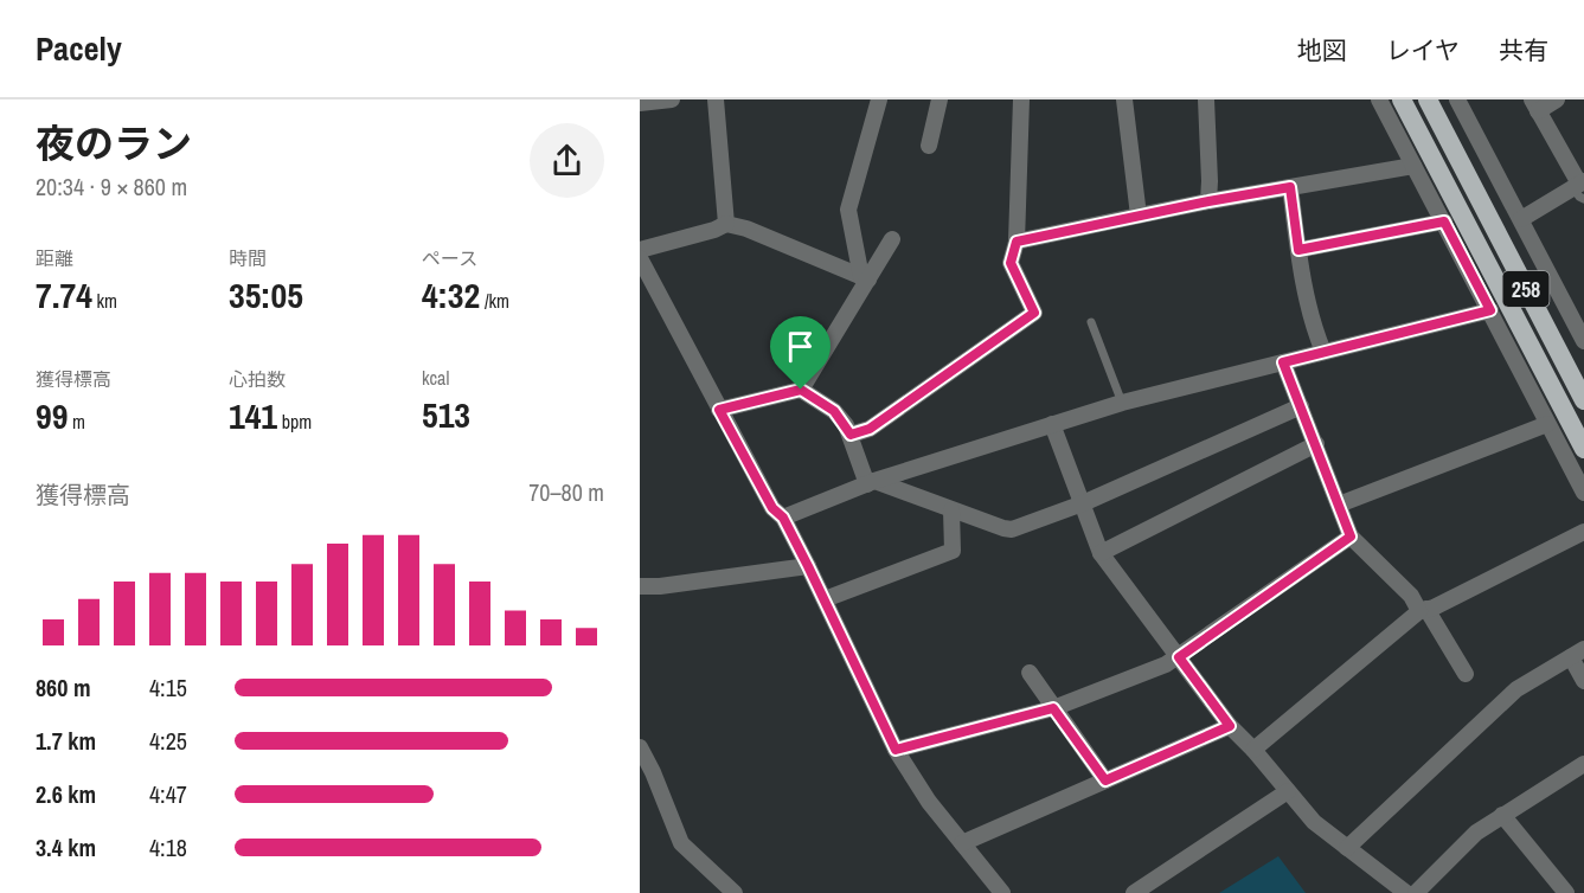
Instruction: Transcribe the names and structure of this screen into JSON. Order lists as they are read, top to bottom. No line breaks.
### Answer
{"streets":{"highway":["258"]},"page":{"header":"Pacely","nav":["地図","レイヤ","共有"],"heading":["夜のラン","20:34 · 9 × 860 m"],"stats":[["距離","7.74 km"],["時間","35:05"],["ペース","4:32 /km"],["獲得標高","99 m"],["心拍数","141 bpm"],["kcal","513"]],"chart":["獲得標高","70–80 m"],"list":[{"name":"860 m","note":"4:15"},{"name":"1.7 km","note":"4:25"},{"name":"2.6 km","note":"4:47"},{"name":"3.4 km","note":"4:18"}]}}
